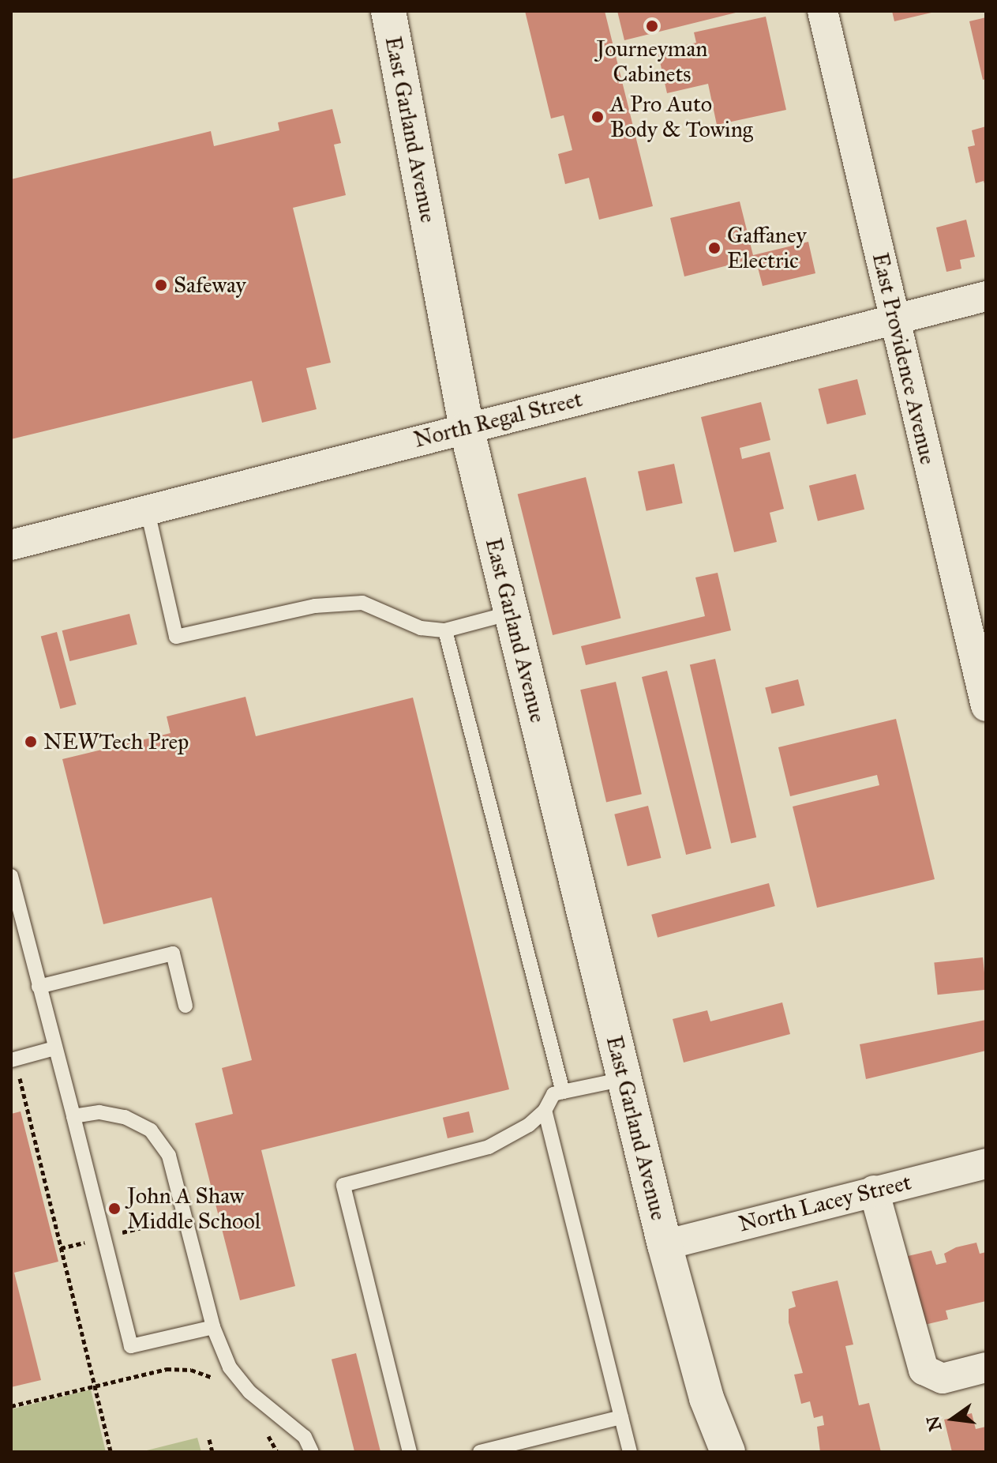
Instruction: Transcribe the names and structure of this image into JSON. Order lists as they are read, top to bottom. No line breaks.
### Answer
{"streets":{"street":["East Garland Avenue","East Providence Avenue","North Regal Street","North Lacey Street"]},"crossings":[["East Garland Avenue","North Regal Street"],["East Garland Avenue","North Lacey Street"],["East Providence Avenue","North Regal Street"]],"places":["Journeyman Cabinets","A Pro Auto Body & Towing","Gaffaney Electric","Safeway","NEWTech Prep","John A Shaw Middle School"],"north":"left"}
